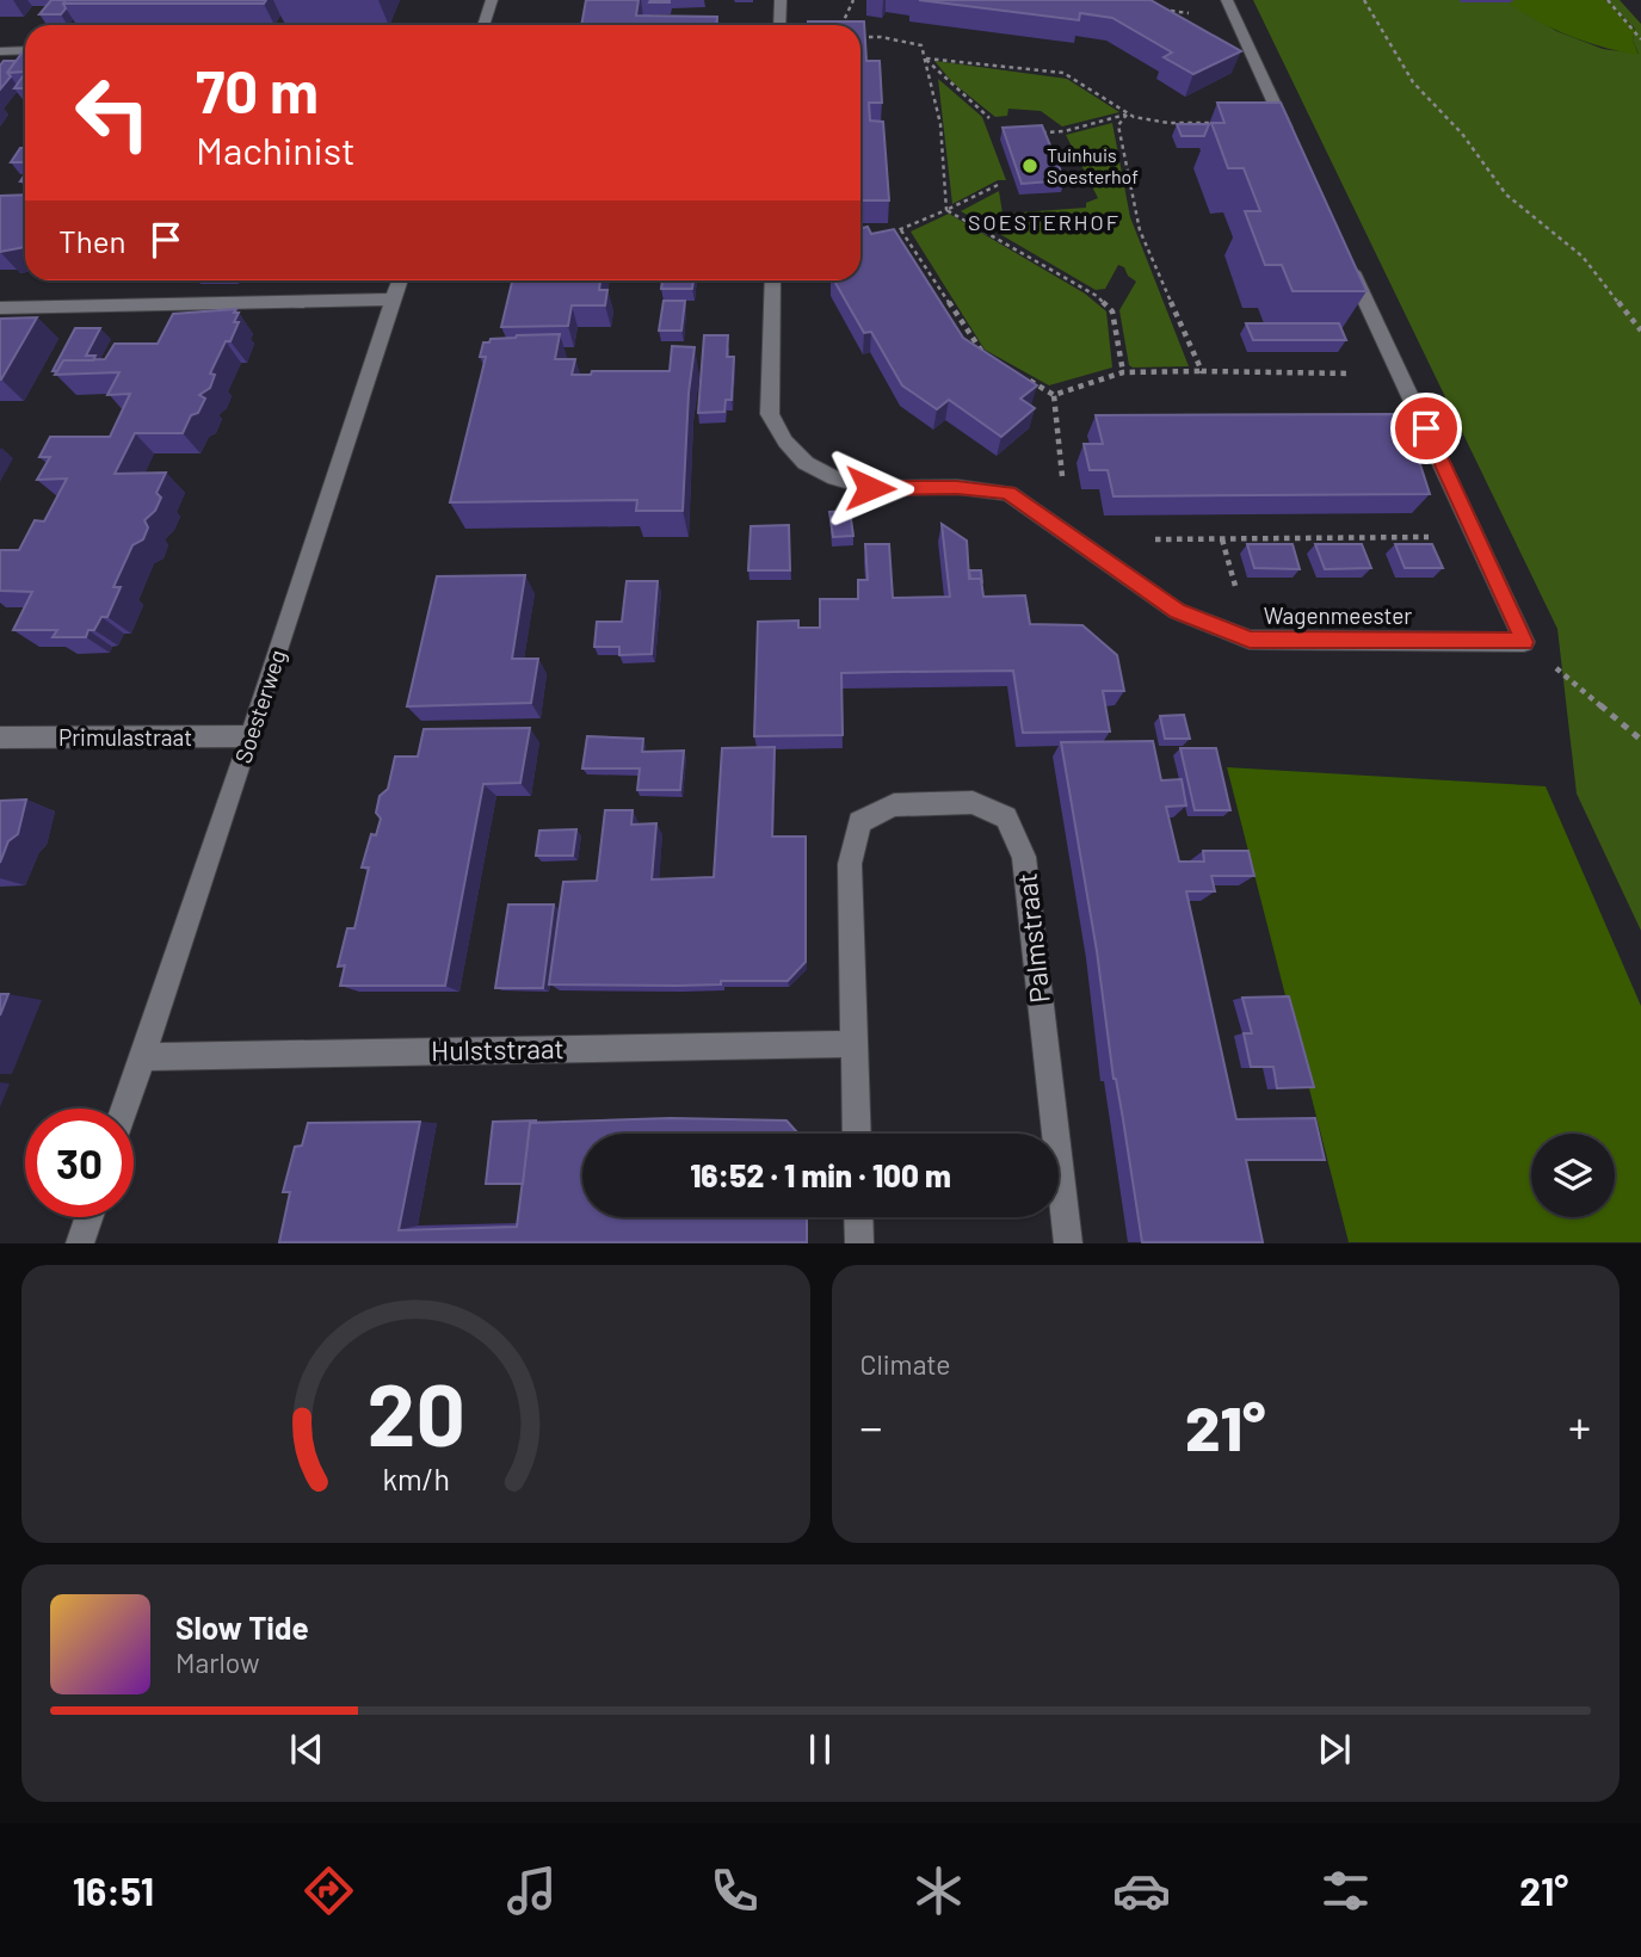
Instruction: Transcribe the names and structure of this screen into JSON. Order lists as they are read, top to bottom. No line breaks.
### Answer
{"streets":{"street":["Wagenmeester","Soesterweg","Primulastraat","Palmstraat","Hulststraat"]},"crossings":[["Soesterweg","Primulastraat"],["Soesterweg","Hulststraat"],["Palmstraat","Hulststraat"]],"districts":["SOESTERHOF"],"places":["Tuinhuis Soesterhof"],"page":{"turn":["70 m","Machinist"],"then":"Then","limit":"30","trip":"16:52 · 1 min · 100 m","tile":"Climate","heat":["−","21°","+"],"song":["Slow Tide","Marlow"],"tabs":["16:51","21°"],"gauge":["20","km/h"]}}
